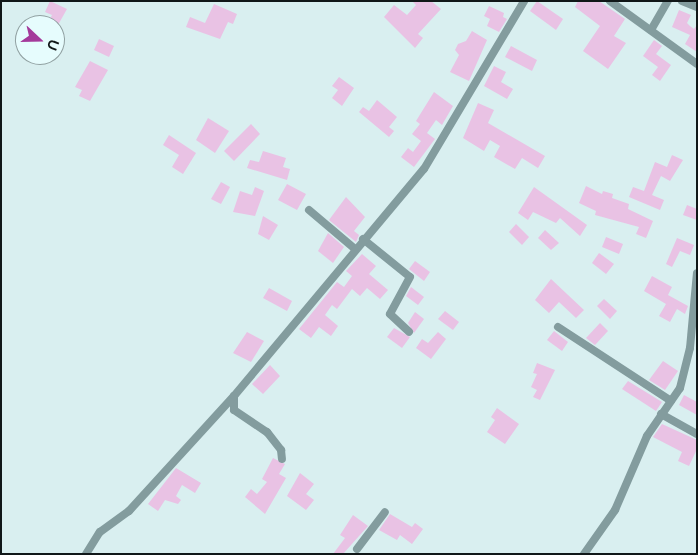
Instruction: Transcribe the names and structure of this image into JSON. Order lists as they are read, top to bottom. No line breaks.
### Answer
{"north":"right"}
